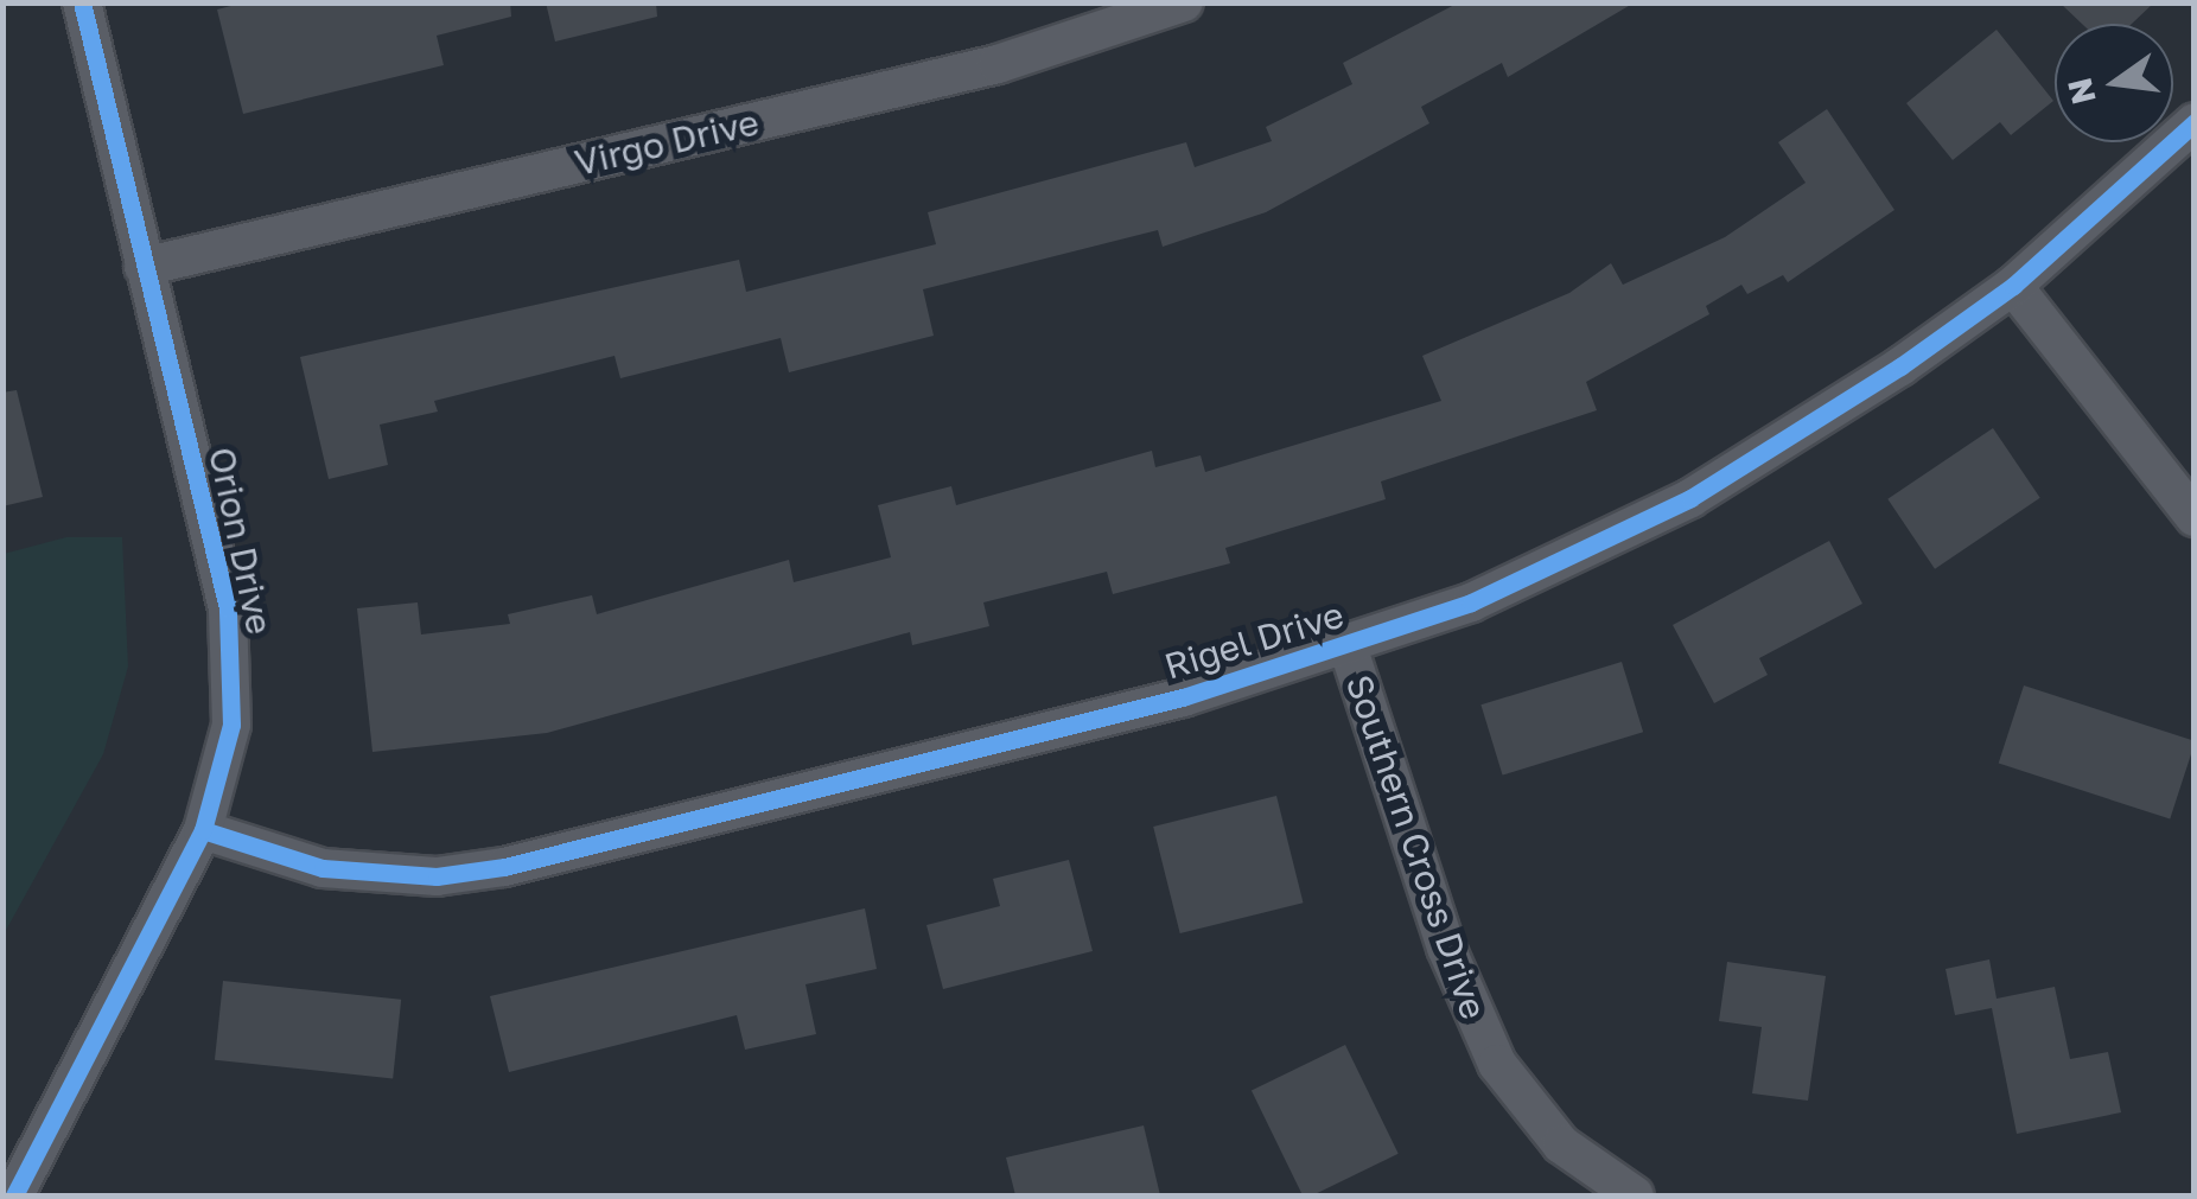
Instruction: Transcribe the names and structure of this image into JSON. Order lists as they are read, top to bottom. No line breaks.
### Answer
{"streets":{"street":["Virgo Drive","Orion Drive","Rigel Drive","Southern Cross Drive"]},"crossings":[["Virgo Drive","Orion Drive"],["Orion Drive","Rigel Drive"],["Rigel Drive","Southern Cross Drive"]],"north":"left"}
